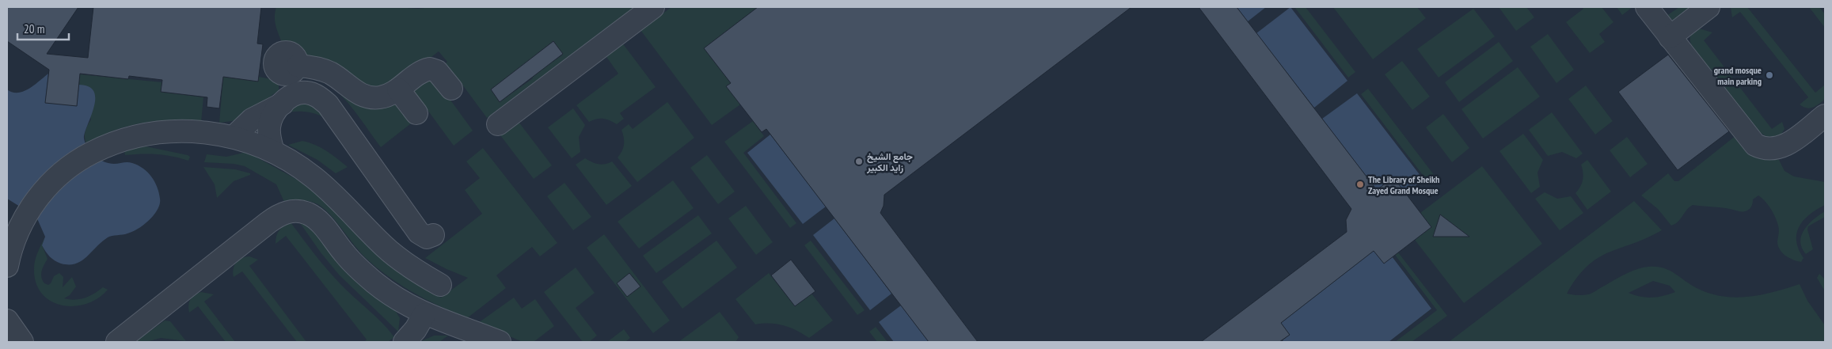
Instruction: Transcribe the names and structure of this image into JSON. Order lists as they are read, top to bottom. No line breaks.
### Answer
{"places":["grand mosque main parking","جامع الشيخ زايد الكبير","The Library of Sheikh Zayed Grand Mosque"],"scale_bar":"20 m"}
